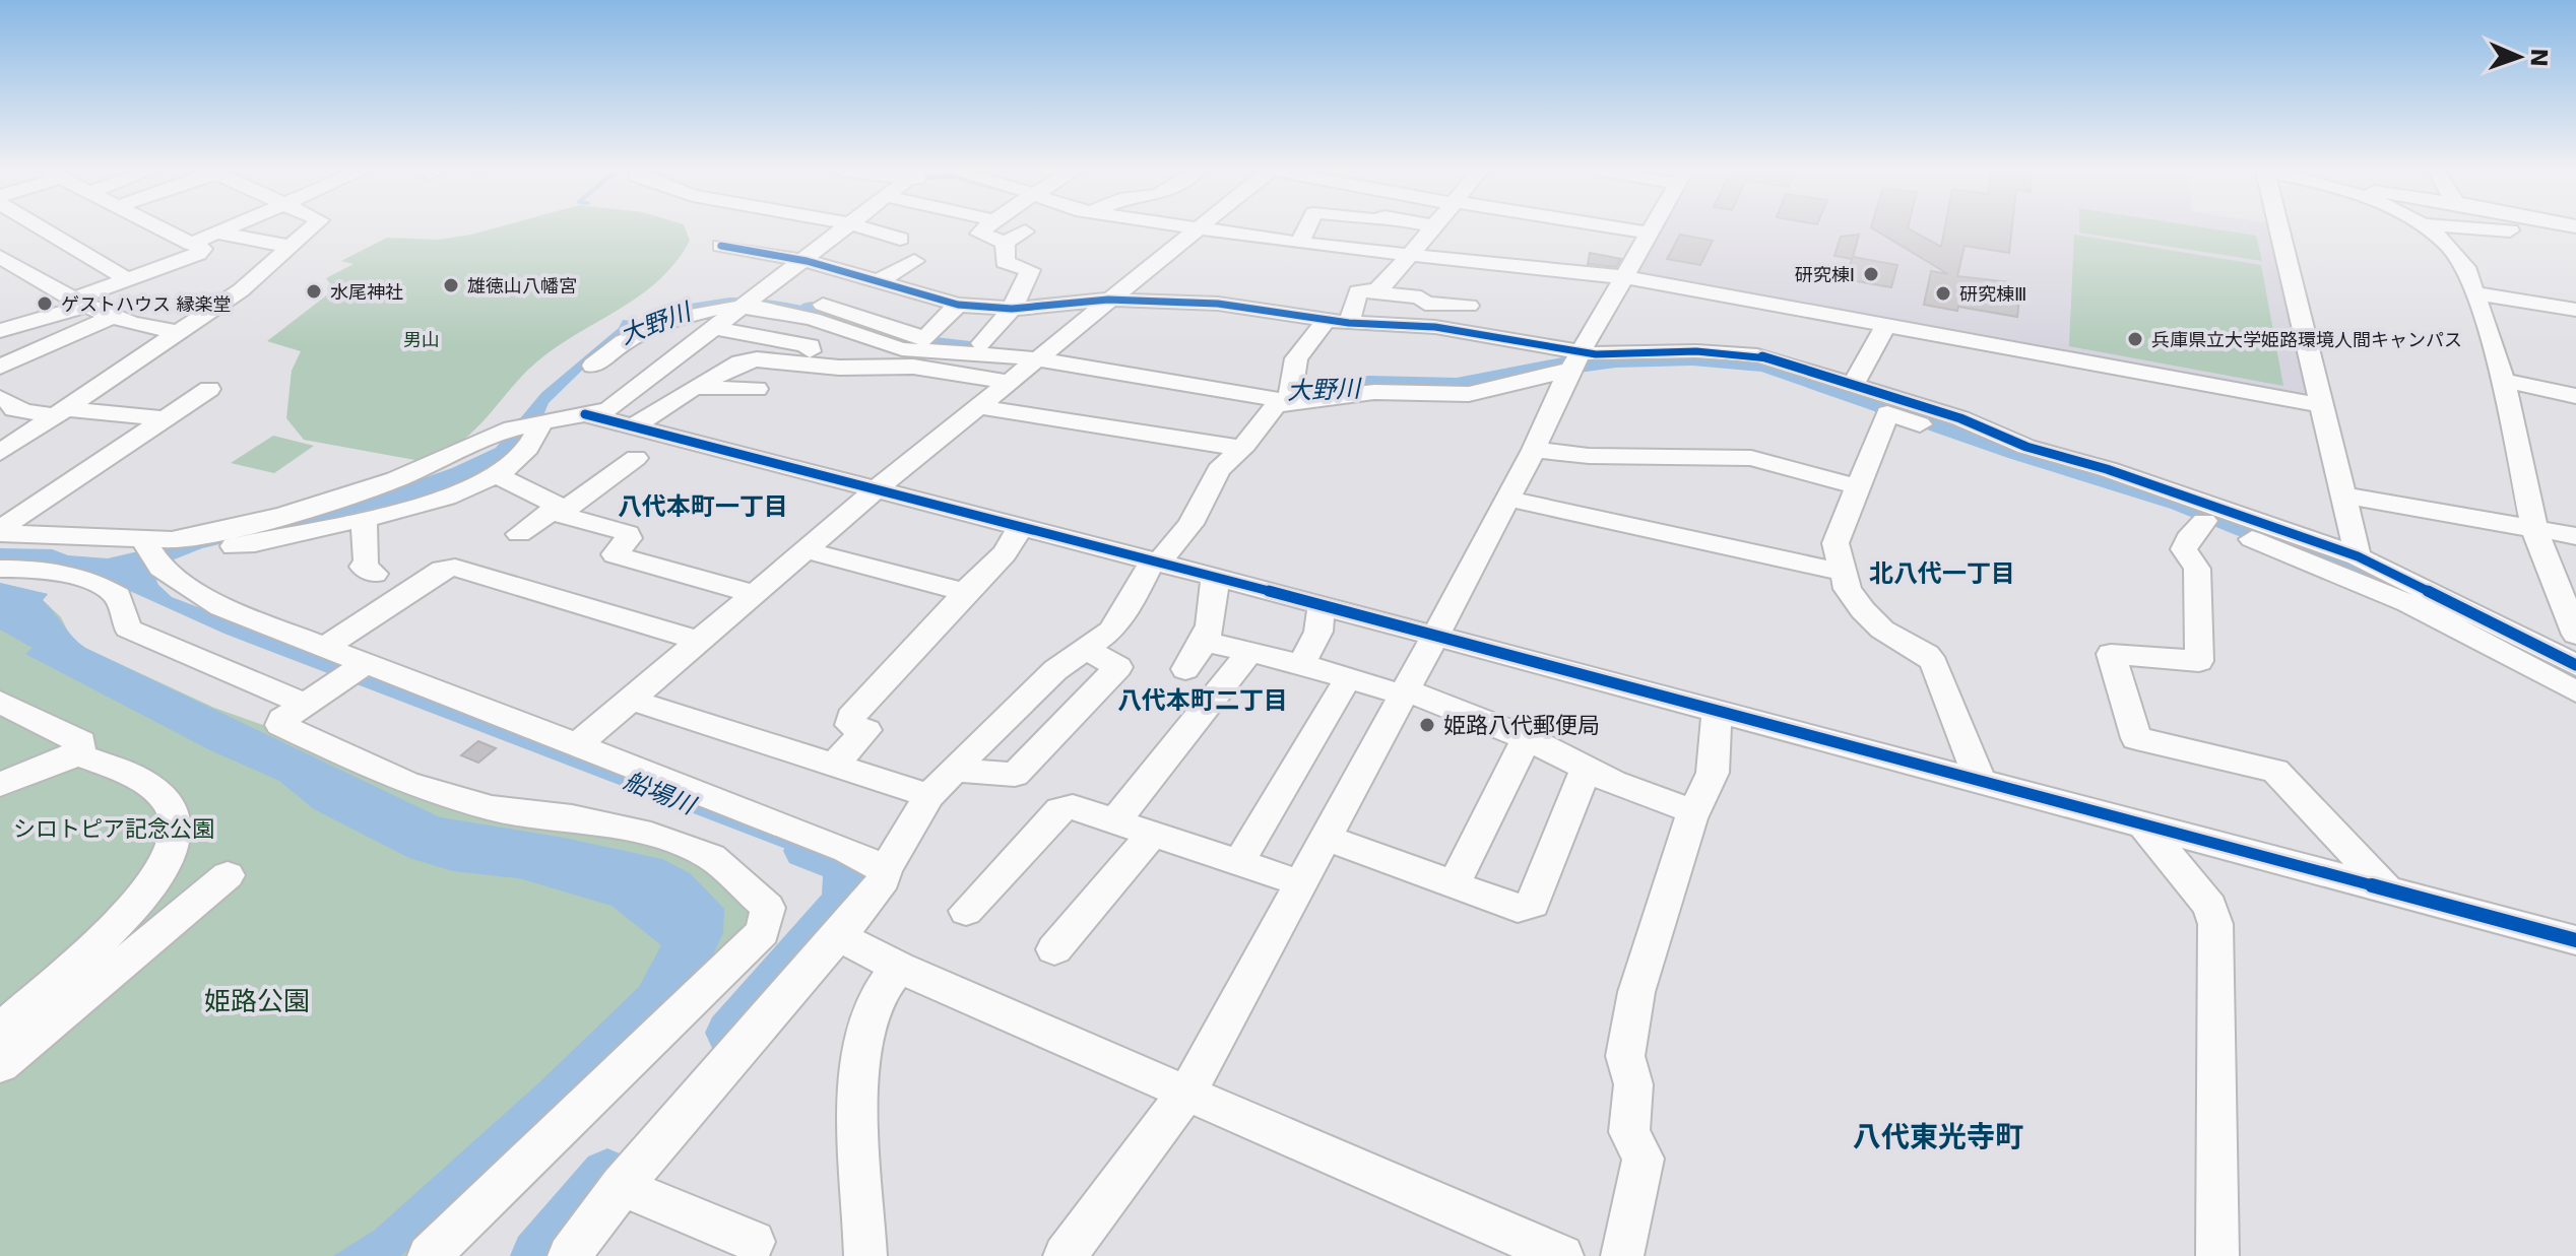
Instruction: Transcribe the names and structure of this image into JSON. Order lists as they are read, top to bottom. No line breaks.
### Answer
{"districts":["八代本町一丁目","北八代一丁目","八代本町二丁目","八代東光寺町"],"water":["大野川","船場川"],"parks":["男山","シロトピア記念公園","姫路公園"],"places":["研究棟Ⅰ","雄徳山八幡宮","水尾神社","研究棟Ⅲ","ゲストハウス 縁楽堂","兵庫県立大学姫路環境人間キャンパス","姫路八代郵便局"],"north":"right"}
